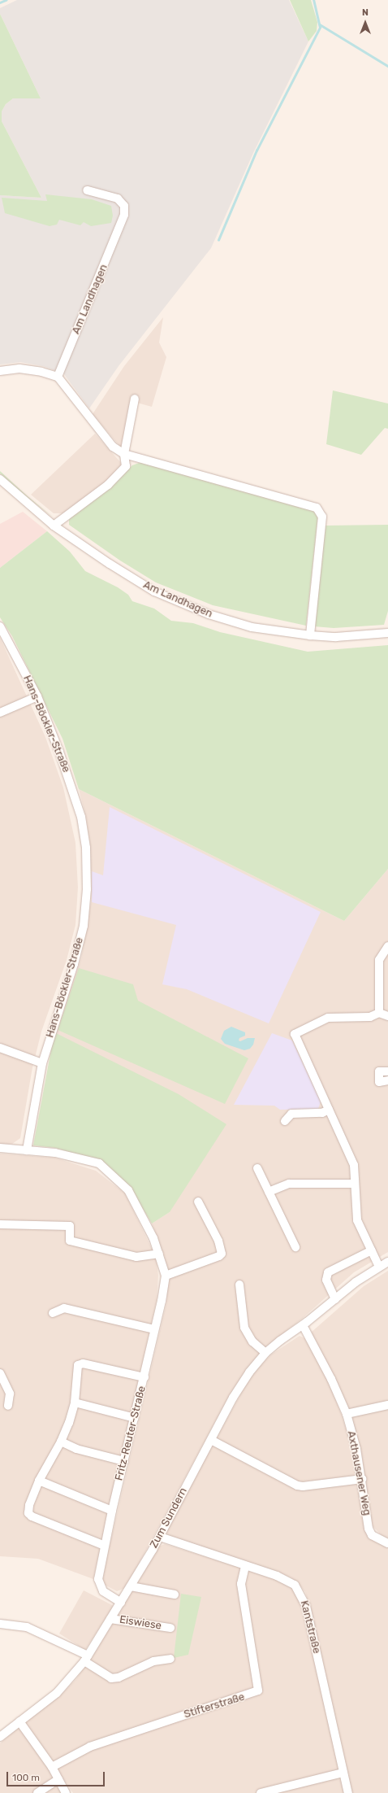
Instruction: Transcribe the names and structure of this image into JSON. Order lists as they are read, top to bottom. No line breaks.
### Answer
{"streets":{"street":["Am Landhagen","Hans-Böckler-Straße","Fritz-Reuter-Straße","Axthausener Weg","Zum Sundern","Eiswiese","Kantstraße","Stifterstraße"]},"crossings":[["Hans-Böckler-Straße","Fritz-Reuter-Straße"],["Fritz-Reuter-Straße","Zum Sundern"],["Axthausener Weg","Zum Sundern"],["Zum Sundern","Eiswiese"],["Zum Sundern","Kantstraße"],["Kantstraße","Stifterstraße"]],"scale_bar":"100 m","north":"top"}
